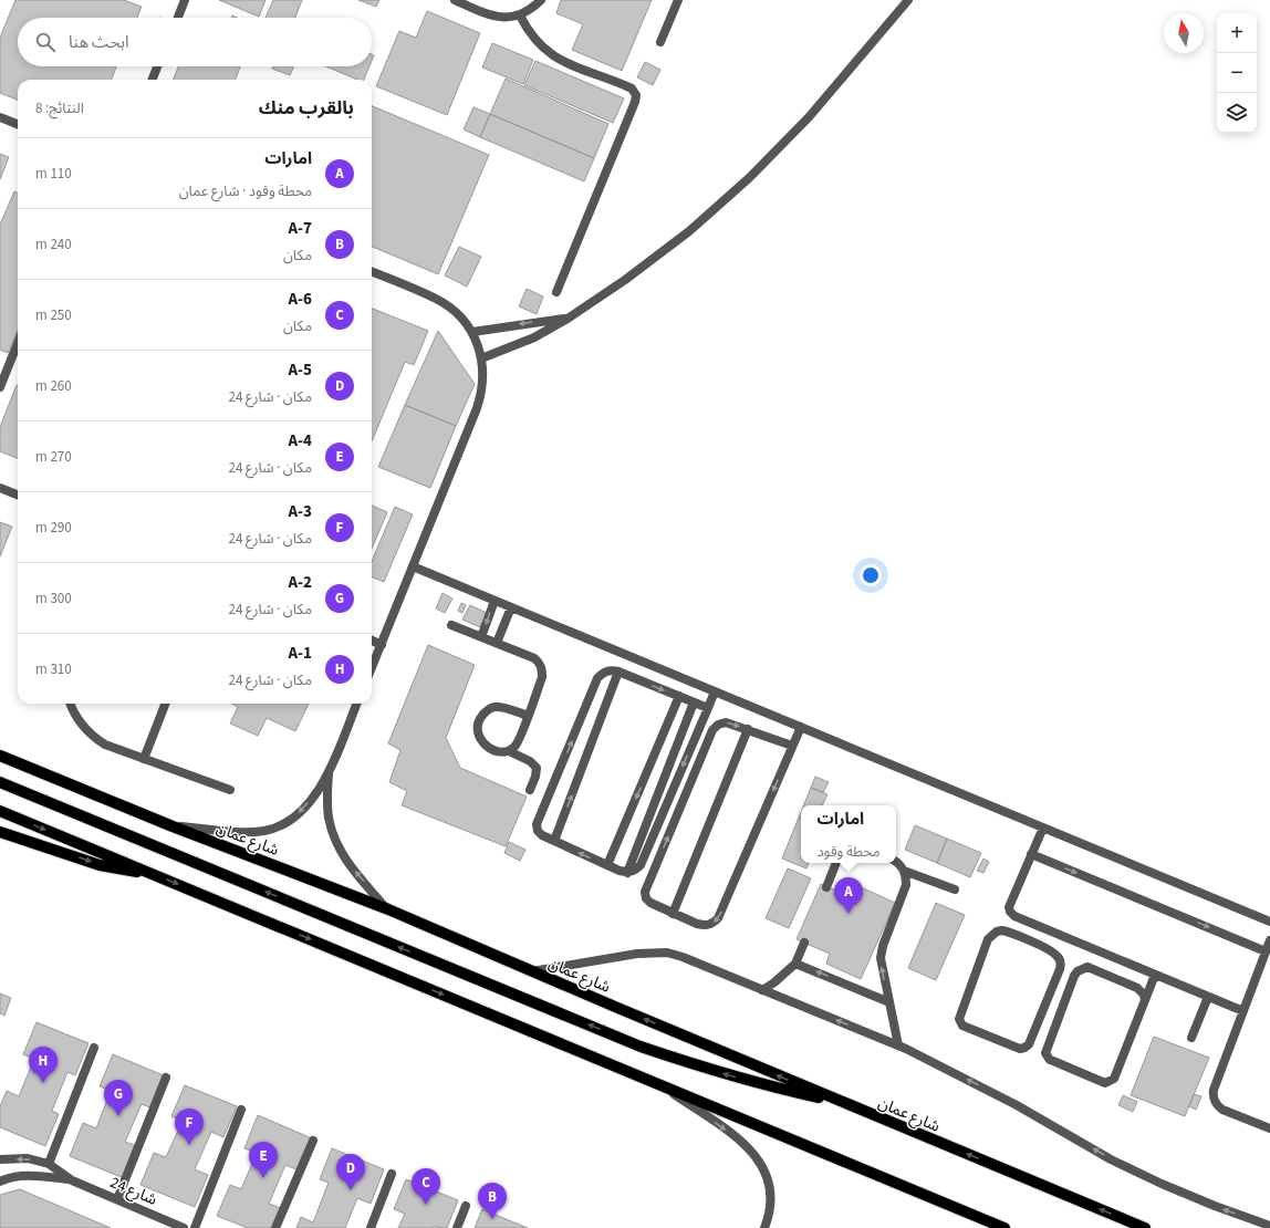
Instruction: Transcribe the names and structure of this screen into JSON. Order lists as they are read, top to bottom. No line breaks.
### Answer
{"streets":{"main road":["شارع عمان"],"street":["شارع 24"]},"north":"top","page":{"map_buttons":["+","−"],"search":"ابحث هنا","heading":["بالقرب منك","النتائج: 8"],"list":[{"mark":"A","name":"امارات","note":"محطة وقود · شارع عمان","value":"110 m"},{"mark":"B","name":"A-7","note":"مكان","value":"240 m"},{"mark":"C","name":"A-6","note":"مكان","value":"250 m"},{"mark":"D","name":"A-5","note":"مكان · شارع 24","value":"260 m"},{"mark":"E","name":"A-4","note":"مكان · شارع 24","value":"270 m"},{"mark":"F","name":"A-3","note":"مكان · شارع 24","value":"290 m"},{"mark":"G","name":"A-2","note":"مكان · شارع 24","value":"300 m"},{"mark":"H","name":"A-1","note":"مكان · شارع 24","value":"310 m"}],"popup":["امارات","محطة وقود"],"pins":["A","H","G","F","E","D","C","B"]}}
